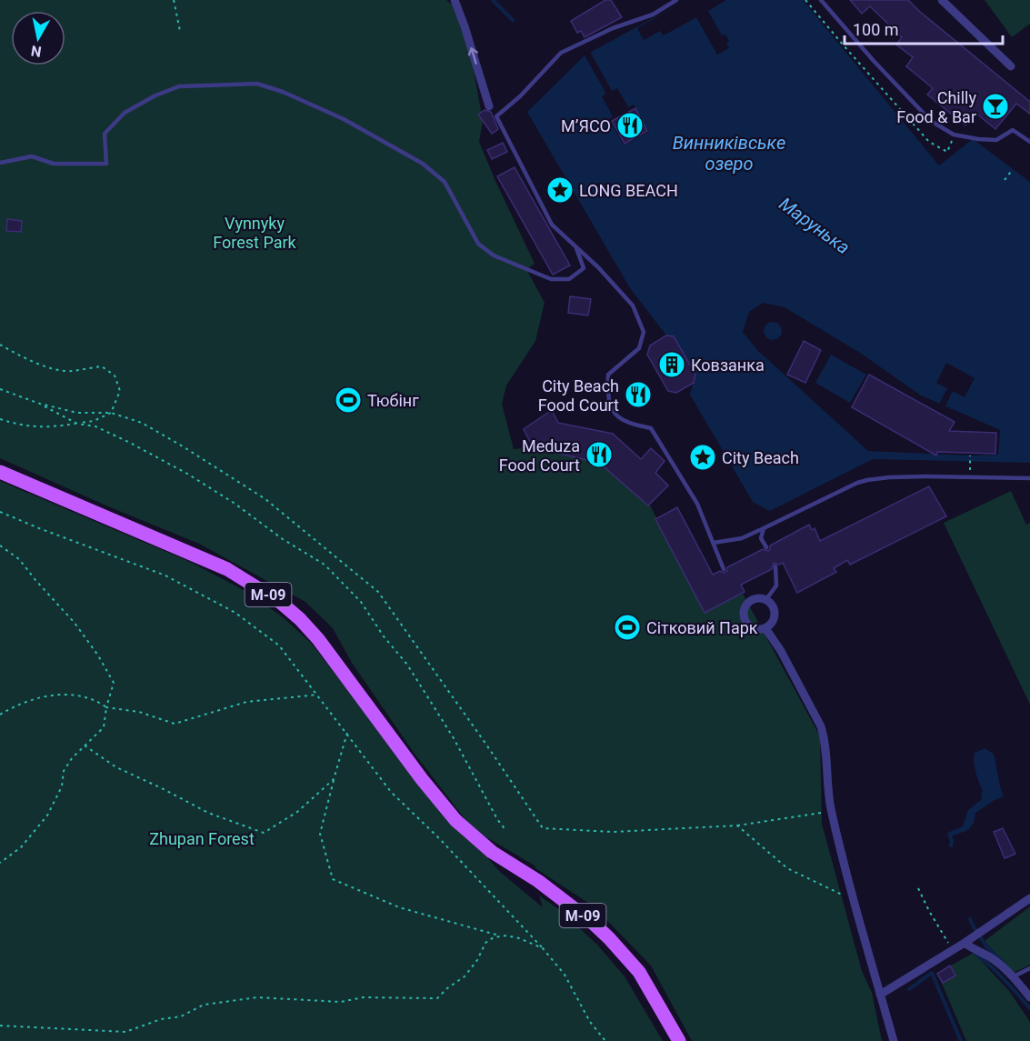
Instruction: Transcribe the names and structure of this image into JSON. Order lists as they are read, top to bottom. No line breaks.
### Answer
{"streets":{"main road":["М-09"]},"water":["Винниківське озеро","Марунька"],"parks":["Vynnyky Forest Park","Zhupan Forest"],"places":{"bar":["Chilly Food & Bar"],"restaurant":["М’ЯСО","City Beach Food Court","Meduza Food Court"],"place":["LONG BEACH","City Beach"],"building":["Ковзанка"],"sports":["Тюбінг","Сітковий Парк"]},"scale_bar":"100 m","north":"bottom"}
